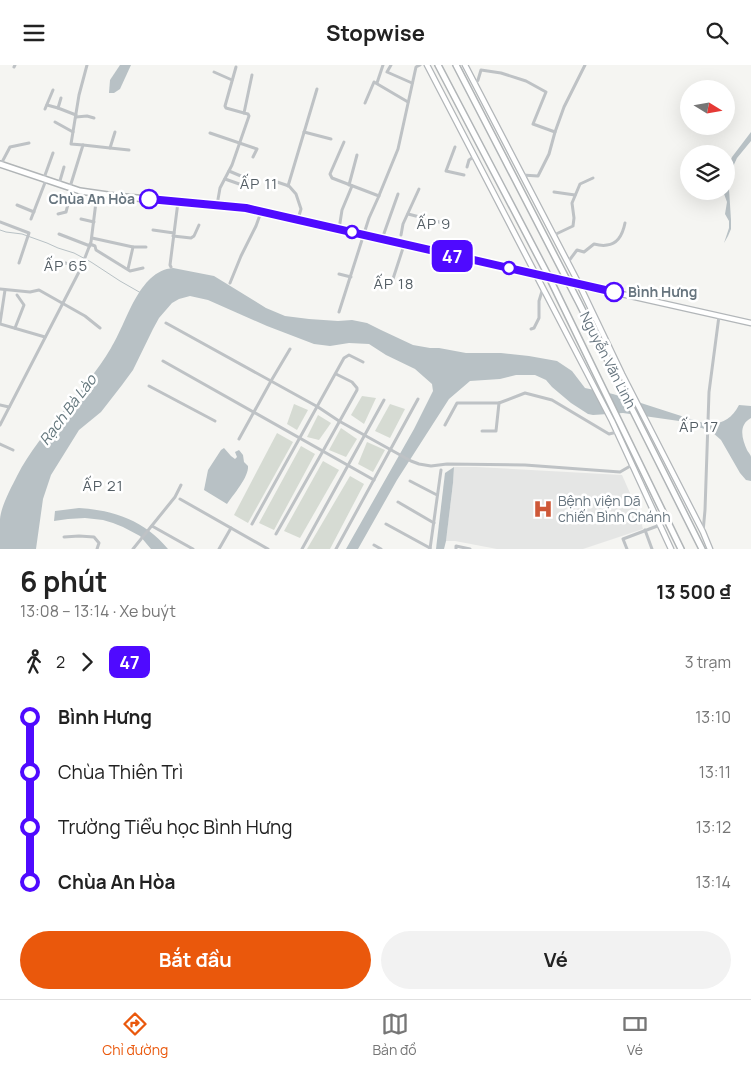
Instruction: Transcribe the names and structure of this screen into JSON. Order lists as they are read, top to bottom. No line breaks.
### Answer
{"streets":{"highway":["Nguyễn Văn Linh"]},"districts":["ẤP 11","ẤP 9","ẤP 65","ẤP 18","ẤP 17","ẤP 21"],"water":["Rạch Bà Lào"],"places":{"other":["Chùa An Hòa","Bình Hưng"],"hospital":["Bệnh viện Dã chiến Bình Chánh"]},"lines":["bus line 47"],"north":"right","page":{"header":"Stopwise","on_map":"47","heading":["6 phút","13:08 – 13:14 · Xe buýt","13 500 ₫"],"legs":["2","47","3 trạm"],"list":[{"name":"Bình Hưng","value":"13:10"},{"name":"Chùa Thiên Trì","value":"13:11"},{"name":"Trường Tiểu học Bình Hưng","value":"13:12"},{"name":"Chùa An Hòa","value":"13:14"}],"buttons":["Bắt đầu","Vé"],"tabs":["Chỉ đường","Bản đồ","Vé"]}}
